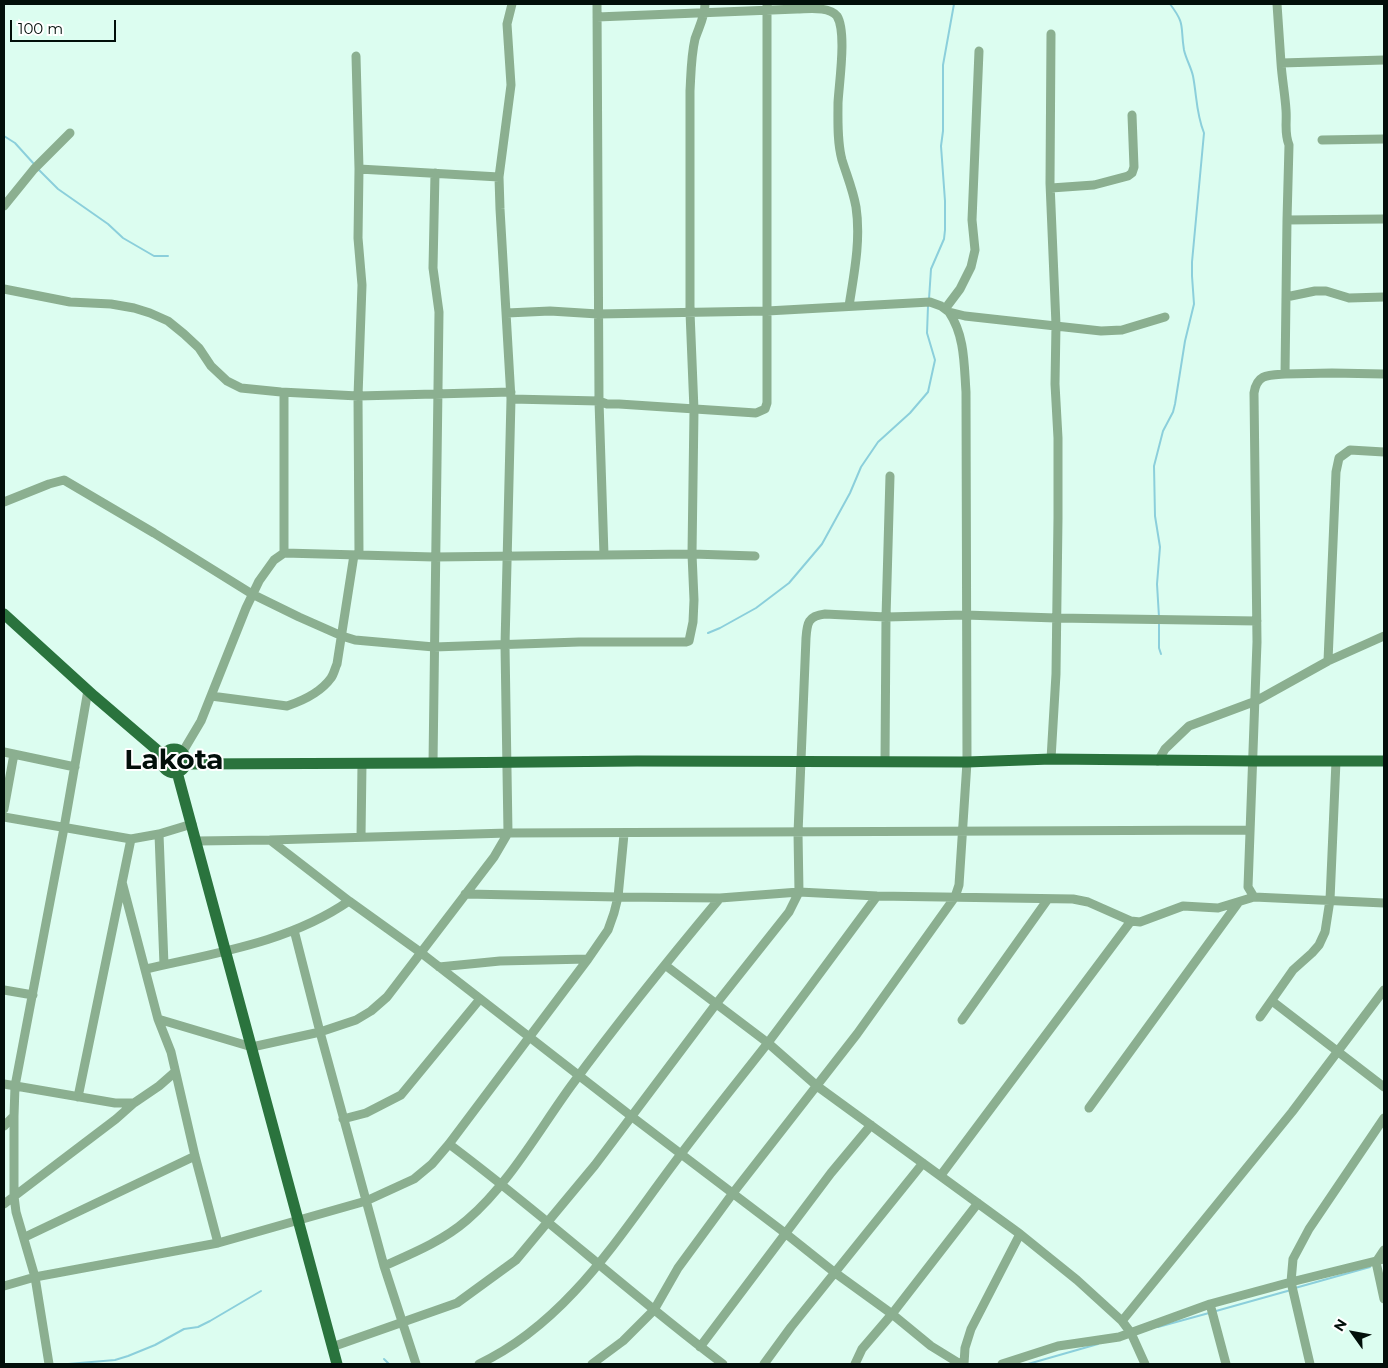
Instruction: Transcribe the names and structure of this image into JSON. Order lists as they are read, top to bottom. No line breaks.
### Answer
{"districts":["Lakota"],"scale_bar":"100 m","north":"top left"}
